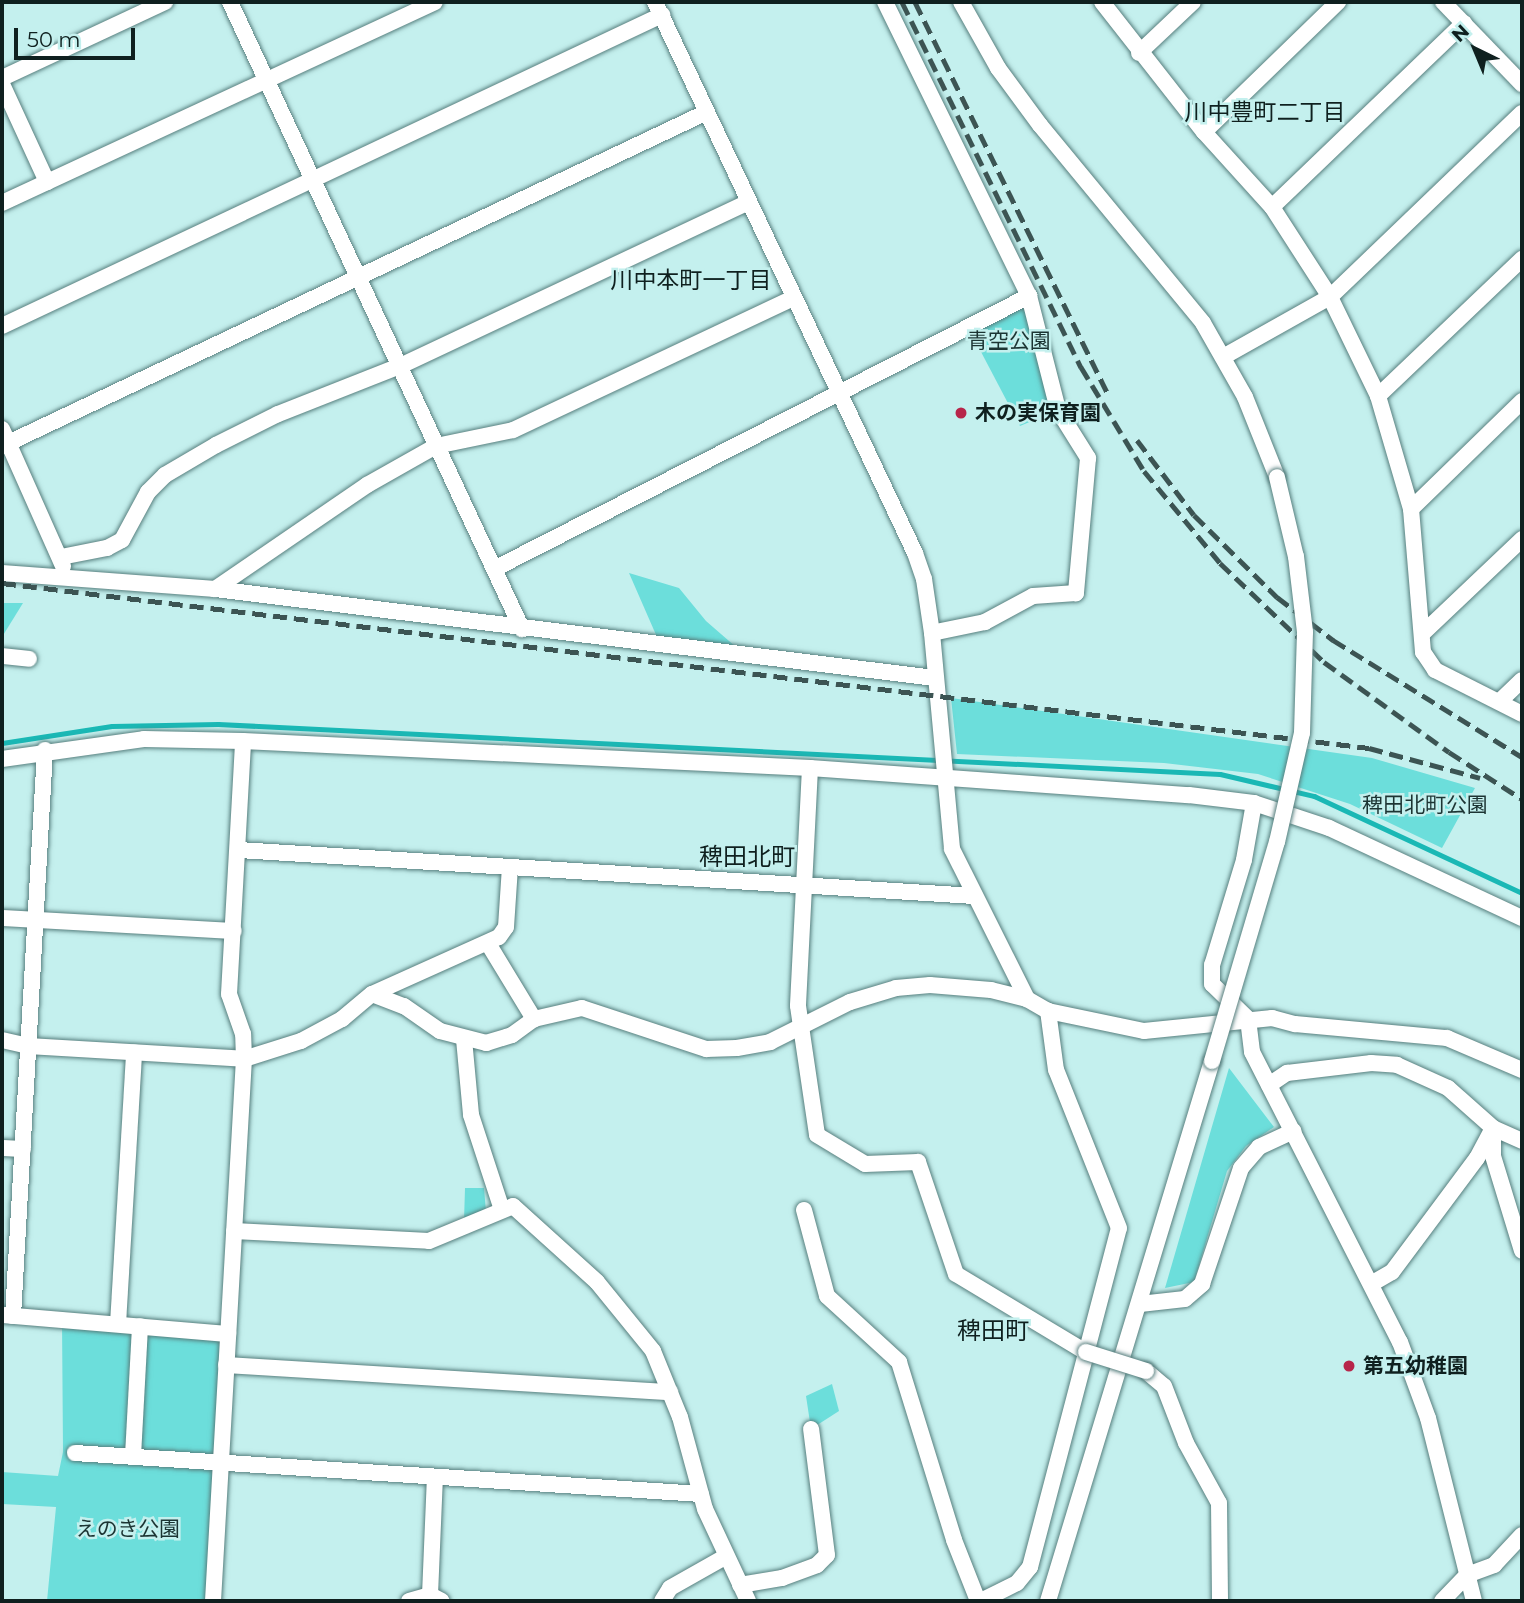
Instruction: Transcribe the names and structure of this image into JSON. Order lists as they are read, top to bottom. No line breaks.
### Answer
{"districts":["川中豊町二丁目","川中本町一丁目","稗田北町","稗田町"],"parks":["青空公園","稗田北町公園","えのき公園"],"places":["木の実保育園","第五幼稚園"],"scale_bar":"50 m","north":"top left"}
